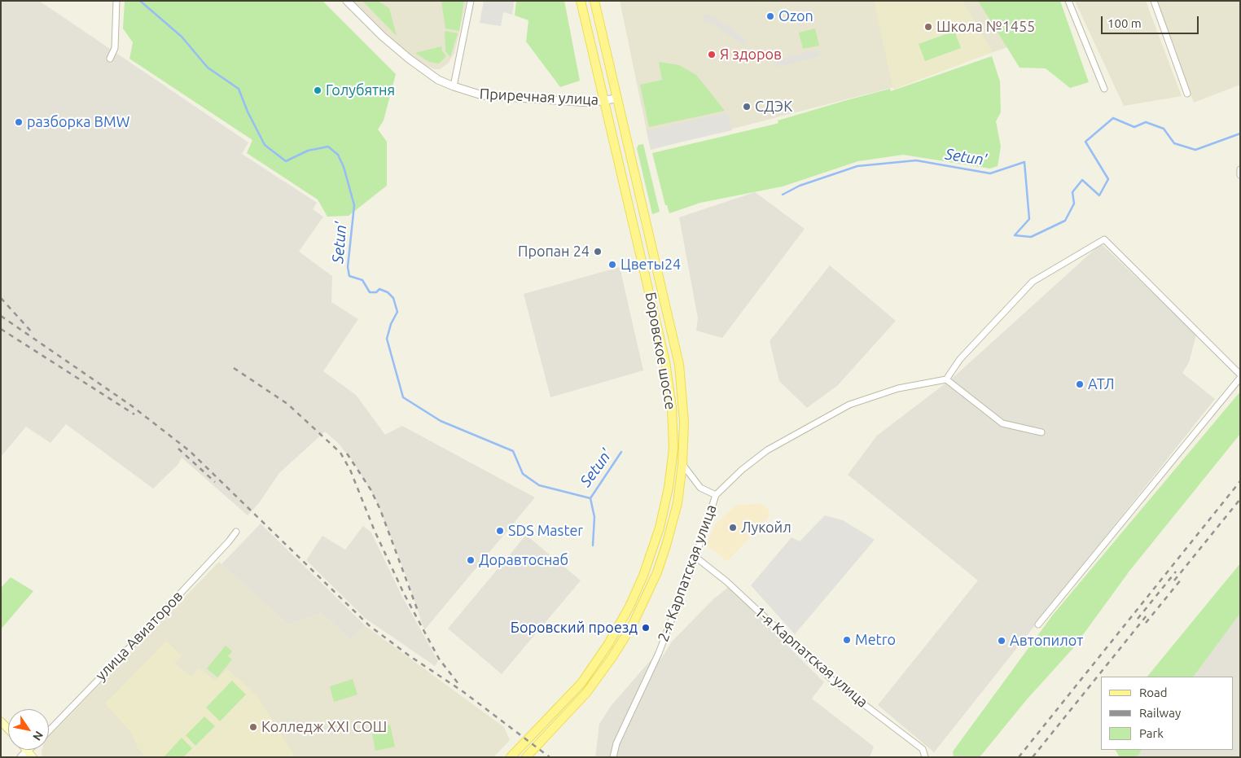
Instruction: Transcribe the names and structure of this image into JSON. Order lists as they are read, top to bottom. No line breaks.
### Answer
{"streets":{"main road":["Боровское шоссе"],"street":["Приречная улица","2-я Карпатская улица","улица Авиаторов","1-я Карпатская улица"]},"crossings":[["Приречная улица","Боровское шоссе"],["2-я Карпатская улица","1-я Карпатская улица"]],"water":["Setun'"],"places":["Ozon","Школа №1455","Я здоров","Голубятня","СДЭК","разборка BMW","Пропан 24","Цветы24","АТЛ","Лукойл","SDS Master","Доравтоснаб","Боровский проезд","Metro","Автопилот","Колледж XXI СОШ"],"legend":["Road","Railway","Park"],"scale_bar":"100 m","north":"bottom right"}
